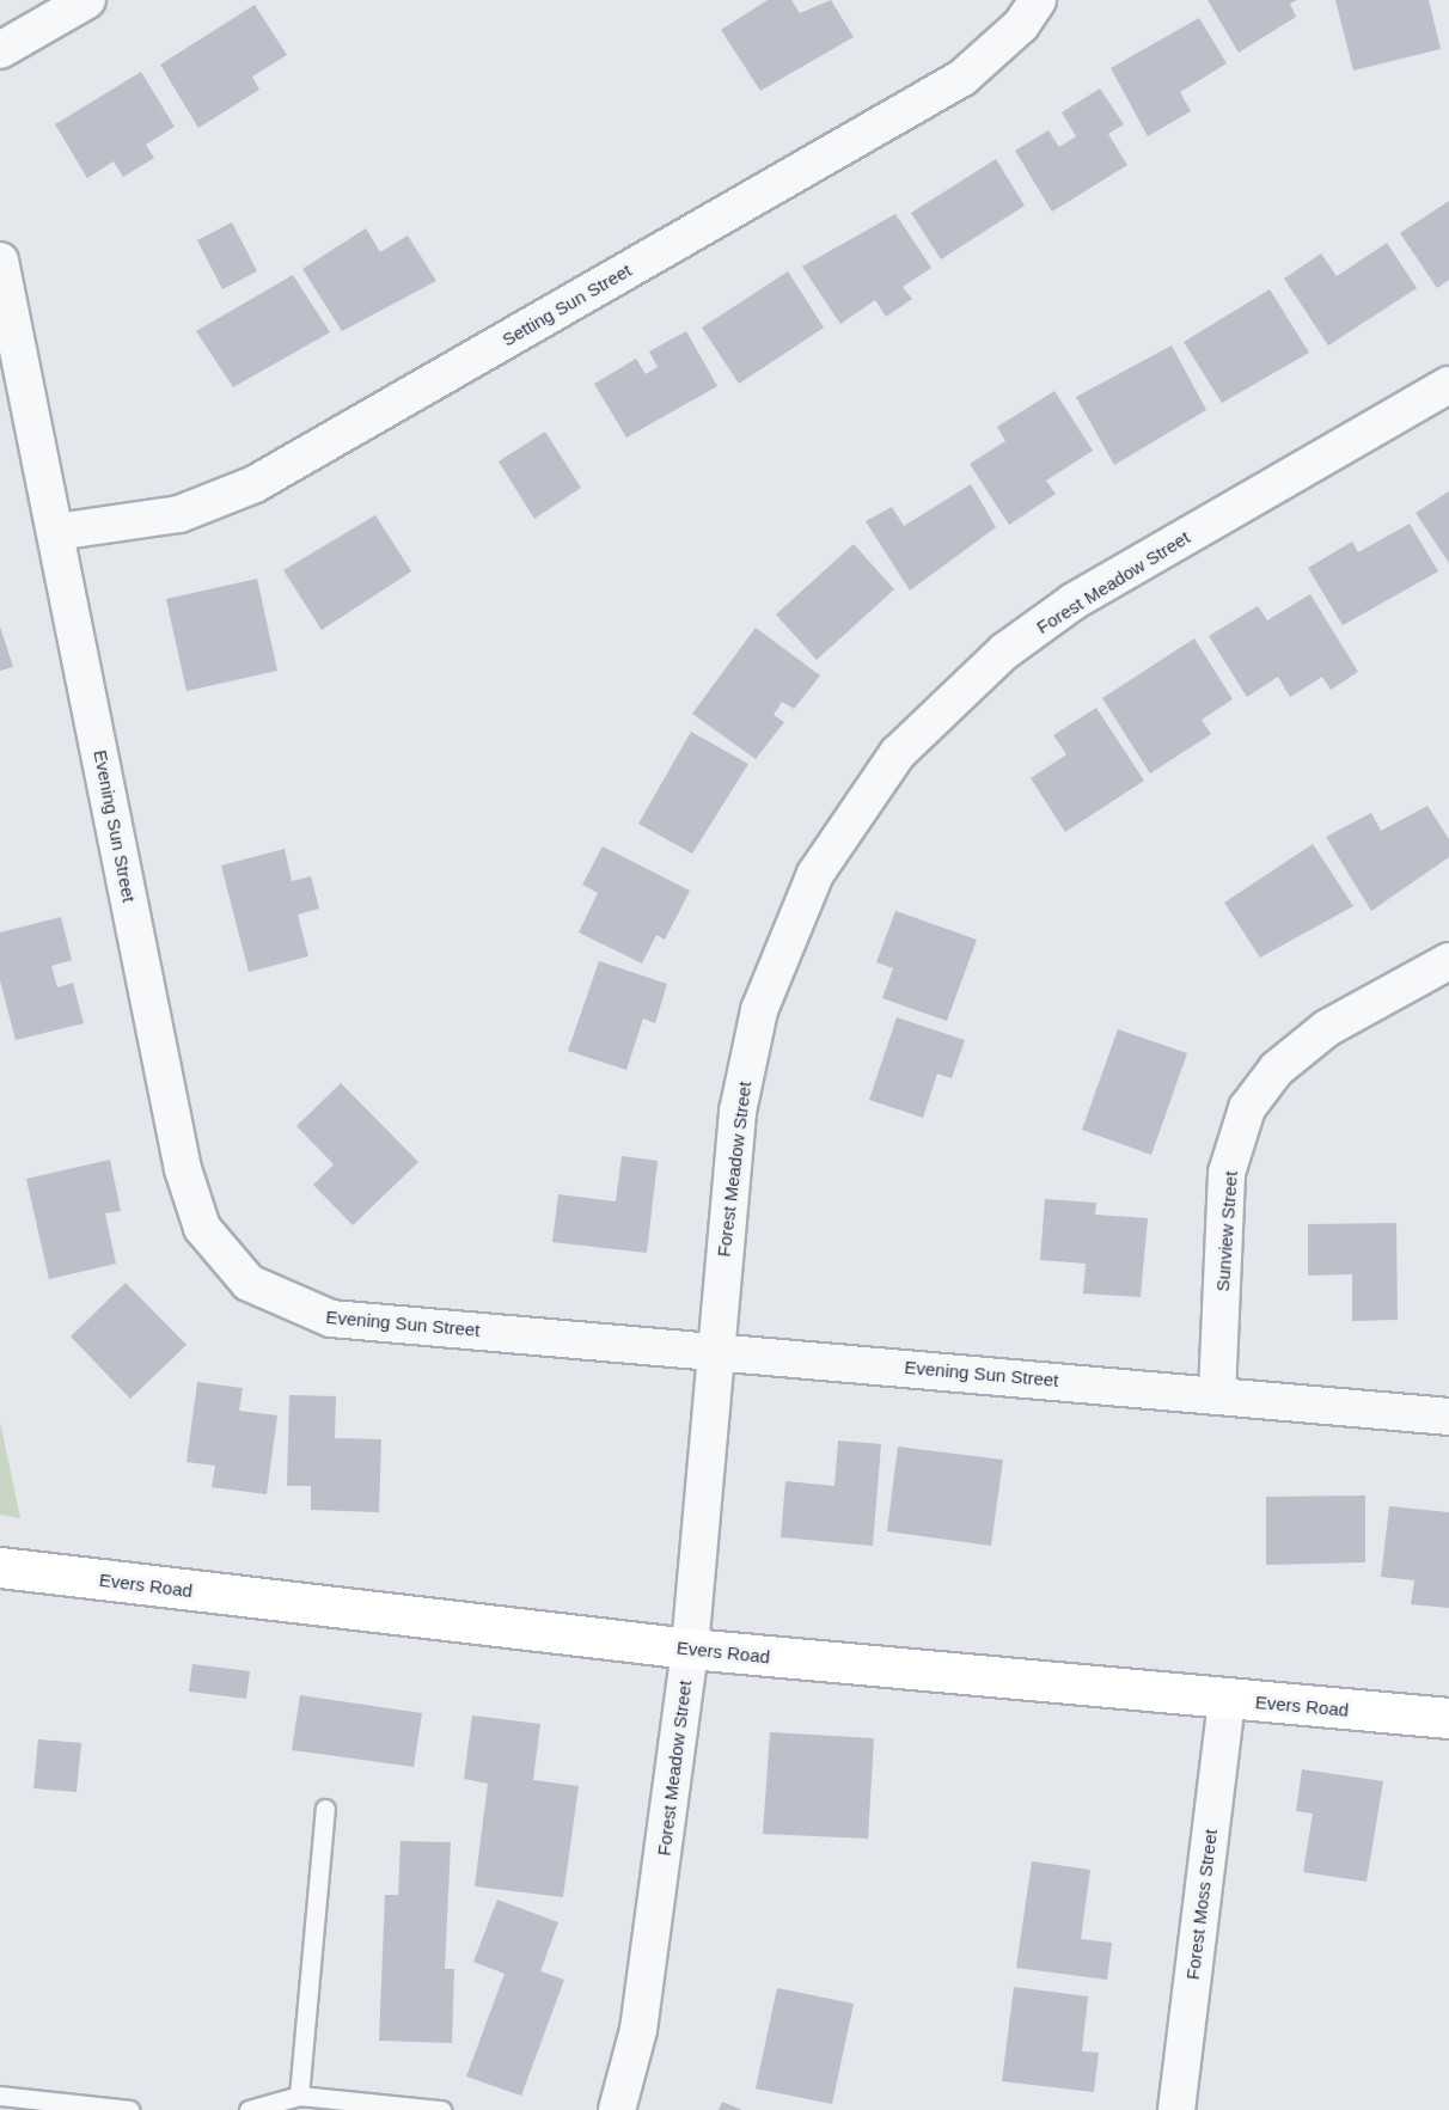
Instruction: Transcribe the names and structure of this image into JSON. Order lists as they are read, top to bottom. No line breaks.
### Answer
{"streets":{"main road":["Evers Road"],"street":["Setting Sun Street","Forest Meadow Street","Evening Sun Street","Sunview Street","Forest Moss Street"]},"crossings":[["Setting Sun Street","Evening Sun Street"],["Forest Meadow Street","Evening Sun Street"],["Forest Meadow Street","Evers Road"],["Evening Sun Street","Sunview Street"],["Evers Road","Forest Moss Street"]]}
